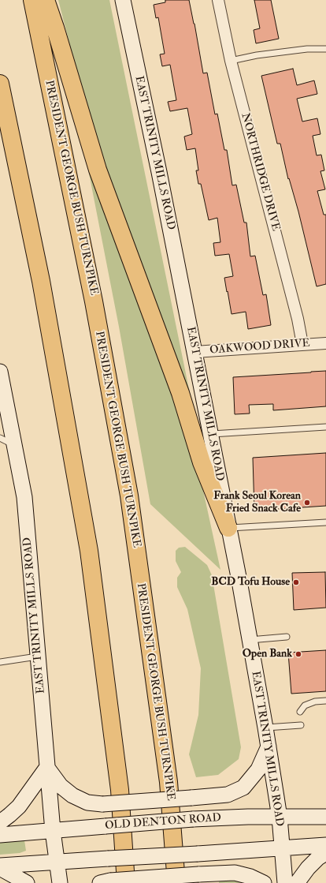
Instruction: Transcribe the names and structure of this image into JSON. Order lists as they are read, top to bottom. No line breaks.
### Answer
{"streets":{"highway":["PRESIDENT GEORGE BUSH TURNPIKE"],"main road":["EAST TRINITY MILLS ROAD","OLD DENTON ROAD"],"street":["NORTHRIDGE DRIVE","OAKWOOD DRIVE"]},"crossings":[["EAST TRINITY MILLS ROAD","OAKWOOD DRIVE"],["EAST TRINITY MILLS ROAD","OLD DENTON ROAD"],["NORTHRIDGE DRIVE","OAKWOOD DRIVE"]],"places":["Frank Seoul Korean Fried Snack Cafe","BCD Tofu House","Open Bank"]}
